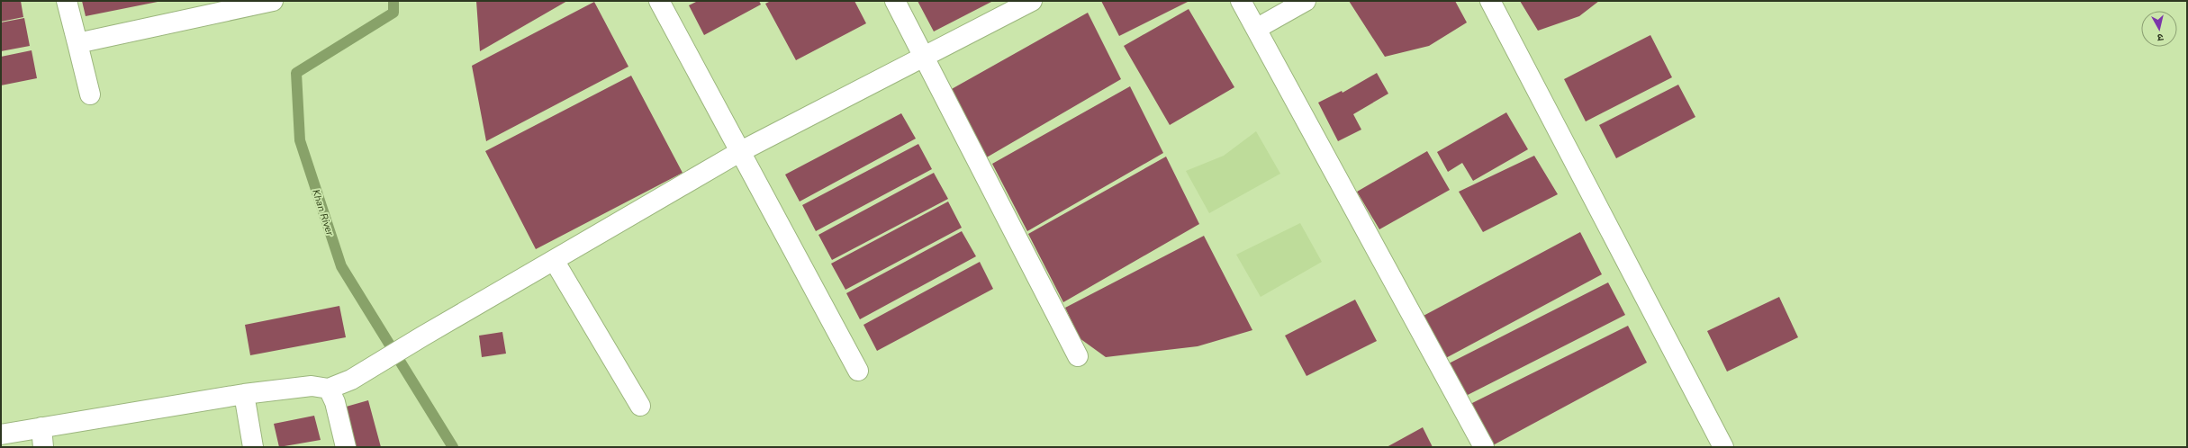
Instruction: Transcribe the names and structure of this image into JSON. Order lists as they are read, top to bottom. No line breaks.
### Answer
{"water":["Khan River"],"north":"bottom"}
